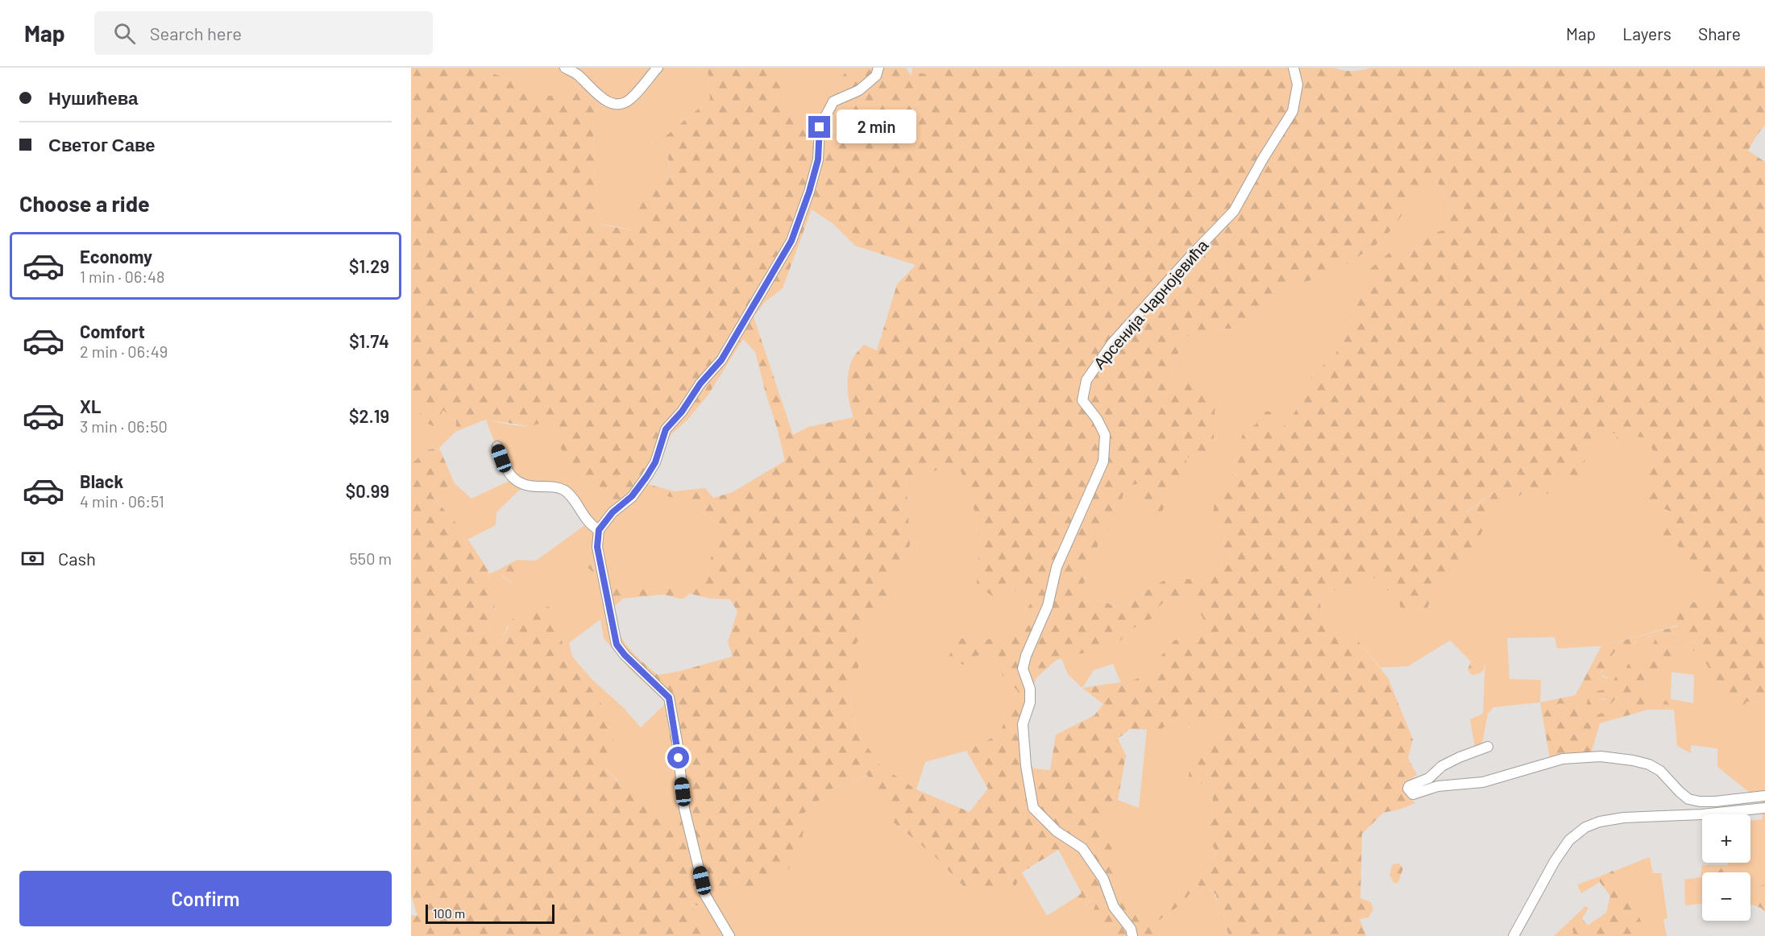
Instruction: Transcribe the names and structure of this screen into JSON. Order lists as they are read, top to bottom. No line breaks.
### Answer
{"streets":{"street":["Арсенија Чарнојевића"]},"scale_bar":"100 m","page":{"header":"Map","search":"Search here","nav":["Map","Layers","Share"],"banner":["Нушићева","Светог Саве"],"bubble":"2 min","heading":"Choose a ride","list":[{"name":"Economy","note":"1 min · 06:48","value":"$1.29"},{"name":"Comfort","note":"2 min · 06:49","value":"$1.74"},{"name":"XL","note":"3 min · 06:50","value":"$2.19"},{"name":"Black","note":"4 min · 06:51","value":"$0.99"}],"pay":["Cash","550 m"],"map_buttons":["+","−"],"buttons":"Confirm","scale":"100 m"}}
